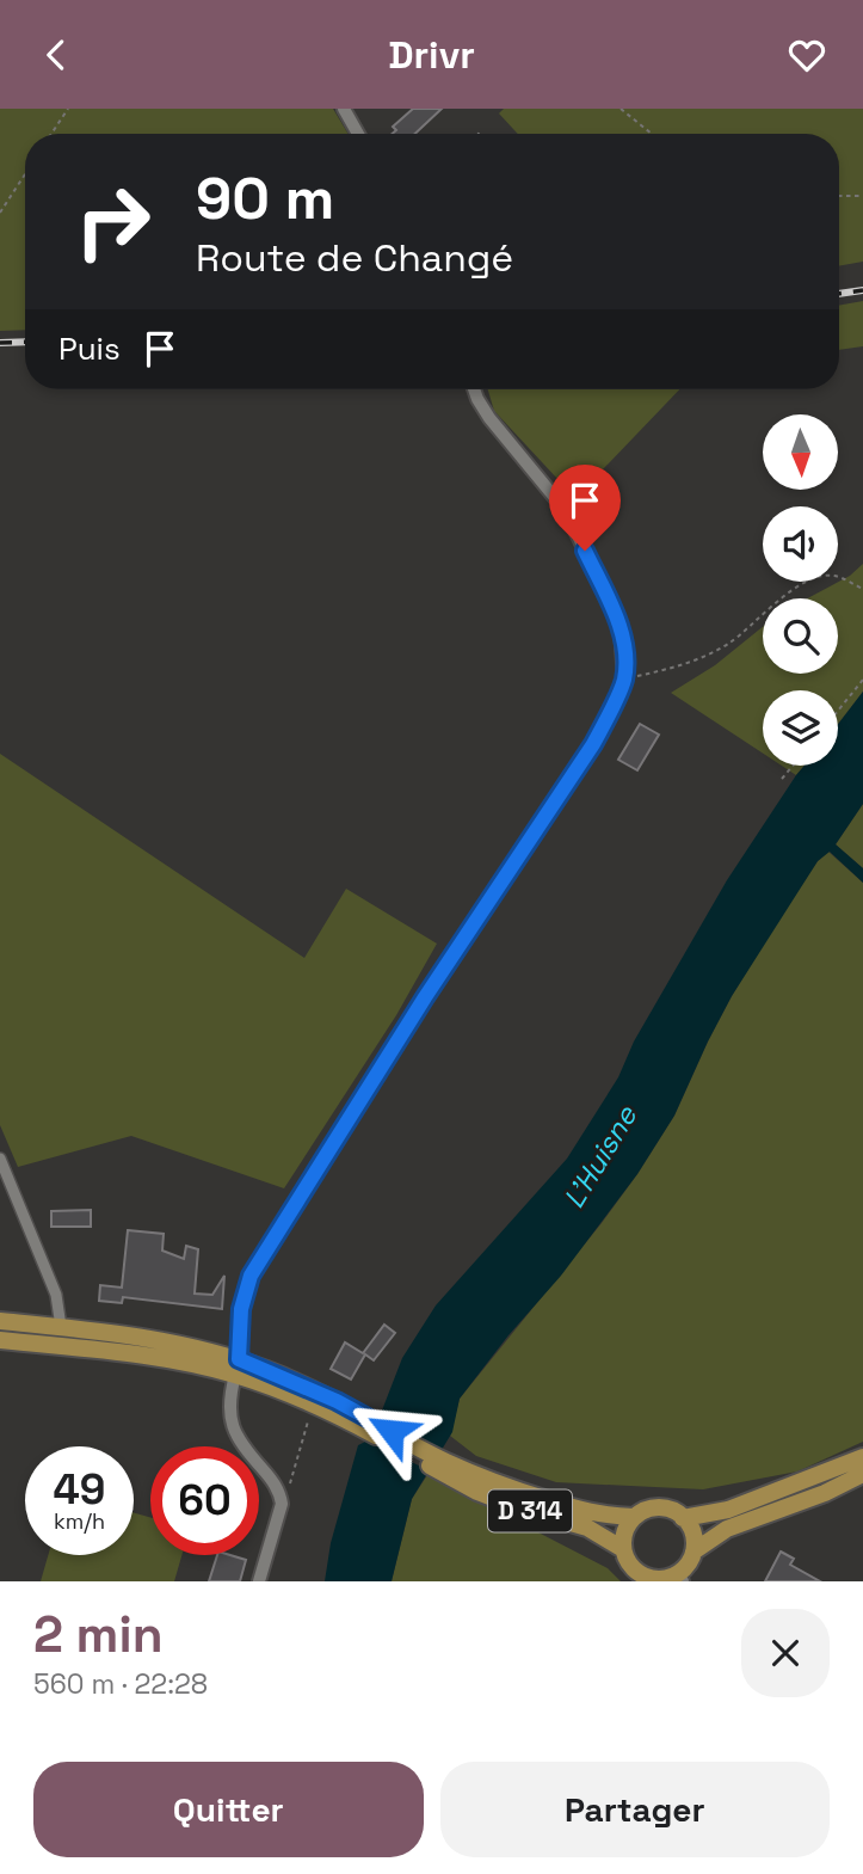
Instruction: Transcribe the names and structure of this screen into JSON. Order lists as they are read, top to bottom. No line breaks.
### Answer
{"streets":{"main road":["D 314"]},"water":["L'Huisne"],"north":"bottom","page":{"header":"Drivr","turn":["90 m","Route de Changé"],"then":"Puis","speed":"49 km/h","limit":"60","heading":["2 min","560 m · 22:28"],"buttons":["Quitter","Partager"]}}
